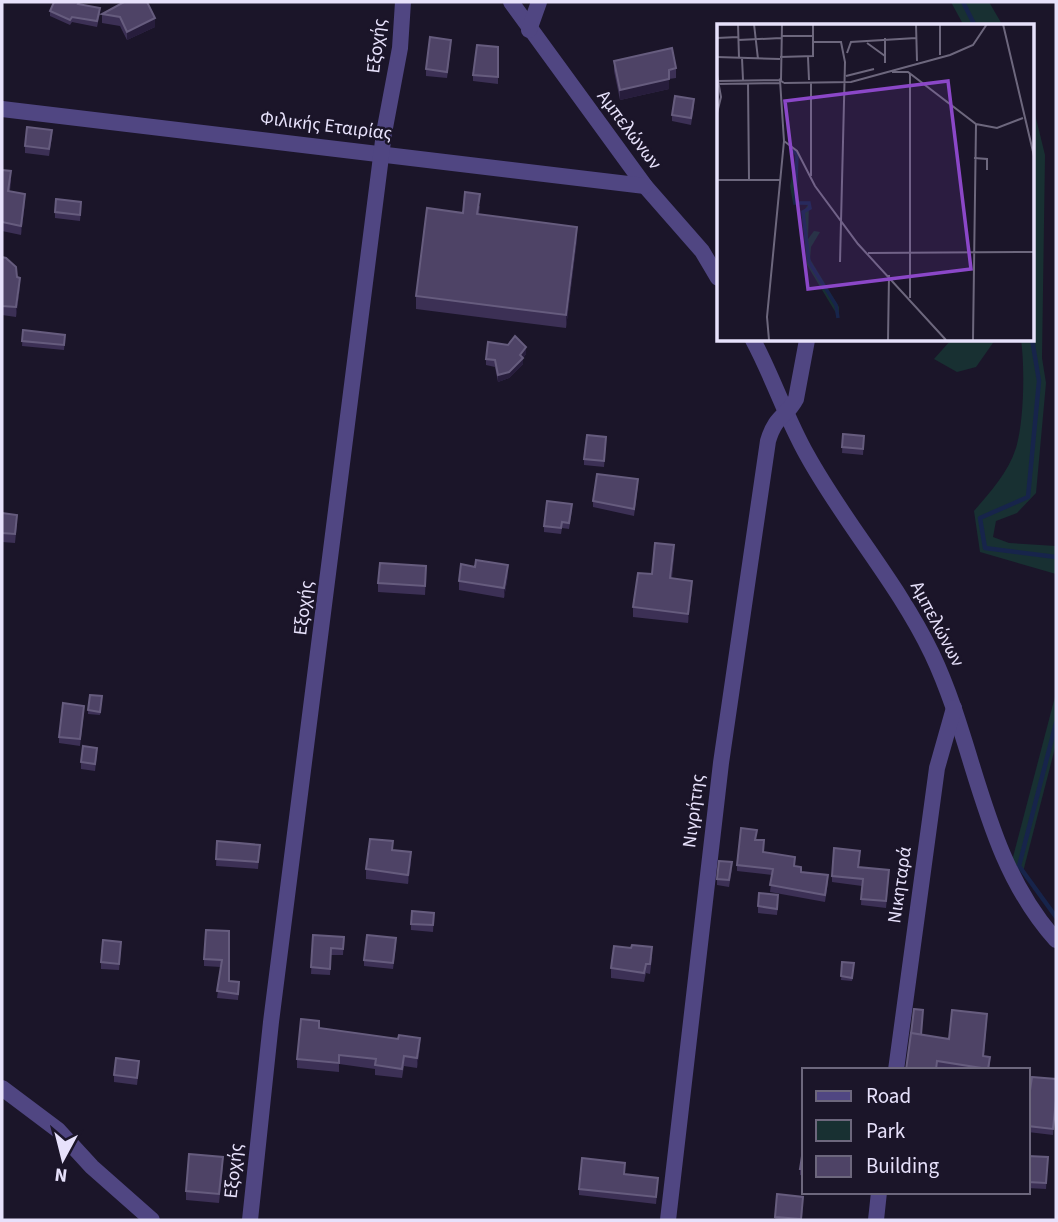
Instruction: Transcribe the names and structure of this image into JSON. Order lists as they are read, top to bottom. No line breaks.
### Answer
{"streets":{"street":["Εξοχής","Φιλικής Εταιρίας","Αμπελώνων","Νιγρήτης","Νικηταρά"]},"crossings":[["Εξοχής","Φιλικής Εταιρίας"],["Φιλικής Εταιρίας","Αμπελώνων"],["Αμπελώνων","Νιγρήτης"],["Αμπελώνων","Νικηταρά"]],"legend":["Road","Park","Building"],"north":"bottom"}
